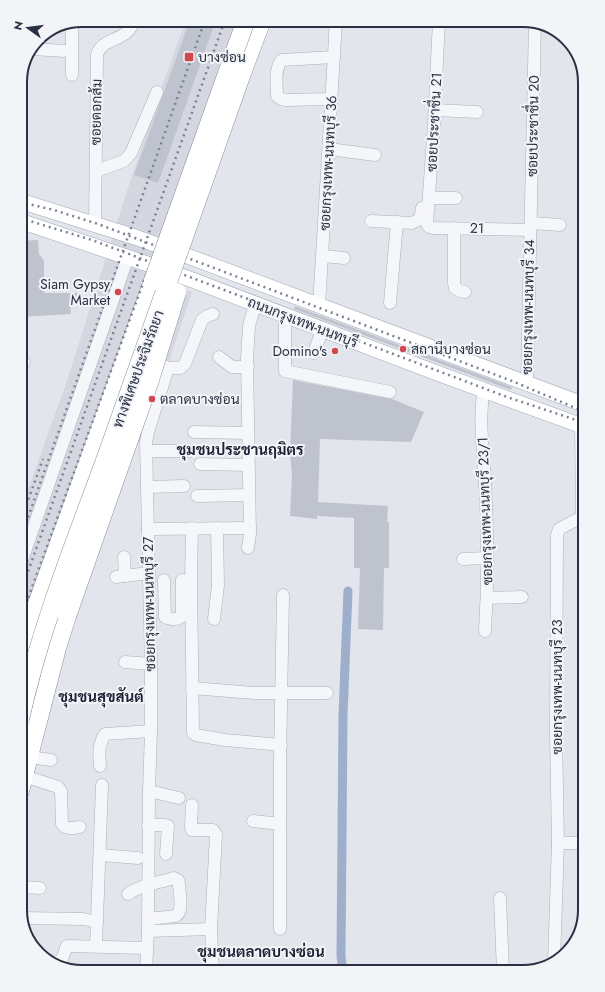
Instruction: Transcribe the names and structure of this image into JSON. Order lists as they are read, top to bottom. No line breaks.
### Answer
{"streets":{"highway":["ทางพิเศษประจิมรัถยา"],"main road":["ถนนกรุงเทพ-นนทบุรี"],"street":["ซอยดอกส้ม","ซอยประชาชื่น 21","ซอยประชาชื่น 20","ซอยกรุงเทพ-นนทบุรี 36","21","ซอยกรุงเทพ-นนทบุรี 34","ซอยกรุงเทพ-นนทบุรี 23/1","ซอยกรุงเทพ-นนทบุรี 27","ซอยกรุงเทพ-นนทบุรี 23"]},"crossings":[["ซอยดอกส้ม","ถนนกรุงเทพ-นนทบุรี"],["ซอยประชาชื่น 21","21"],["ซอยประชาชื่น 20","21"],["ซอยประชาชื่น 20","ซอยกรุงเทพ-นนทบุรี 34"],["ซอยกรุงเทพ-นนทบุรี 36","ถนนกรุงเทพ-นนทบุรี"],["21","ซอยกรุงเทพ-นนทบุรี 34"],["ซอยกรุงเทพ-นนทบุรี 34","ถนนกรุงเทพ-นนทบุรี"],["ถนนกรุงเทพ-นนทบุรี","ซอยกรุงเทพ-นนทบุรี 23/1"]],"districts":["ชุมชนประชานฤมิตร","ชุมชนสุขสันต์","ชุมชนตลาดบางซ่อน"],"places":{"transit":["บางซ่อน"],"other":["Siam Gypsy Market","สถานีบางซ่อน","Domino's","ตลาดบางซ่อน"]},"north":"left"}
